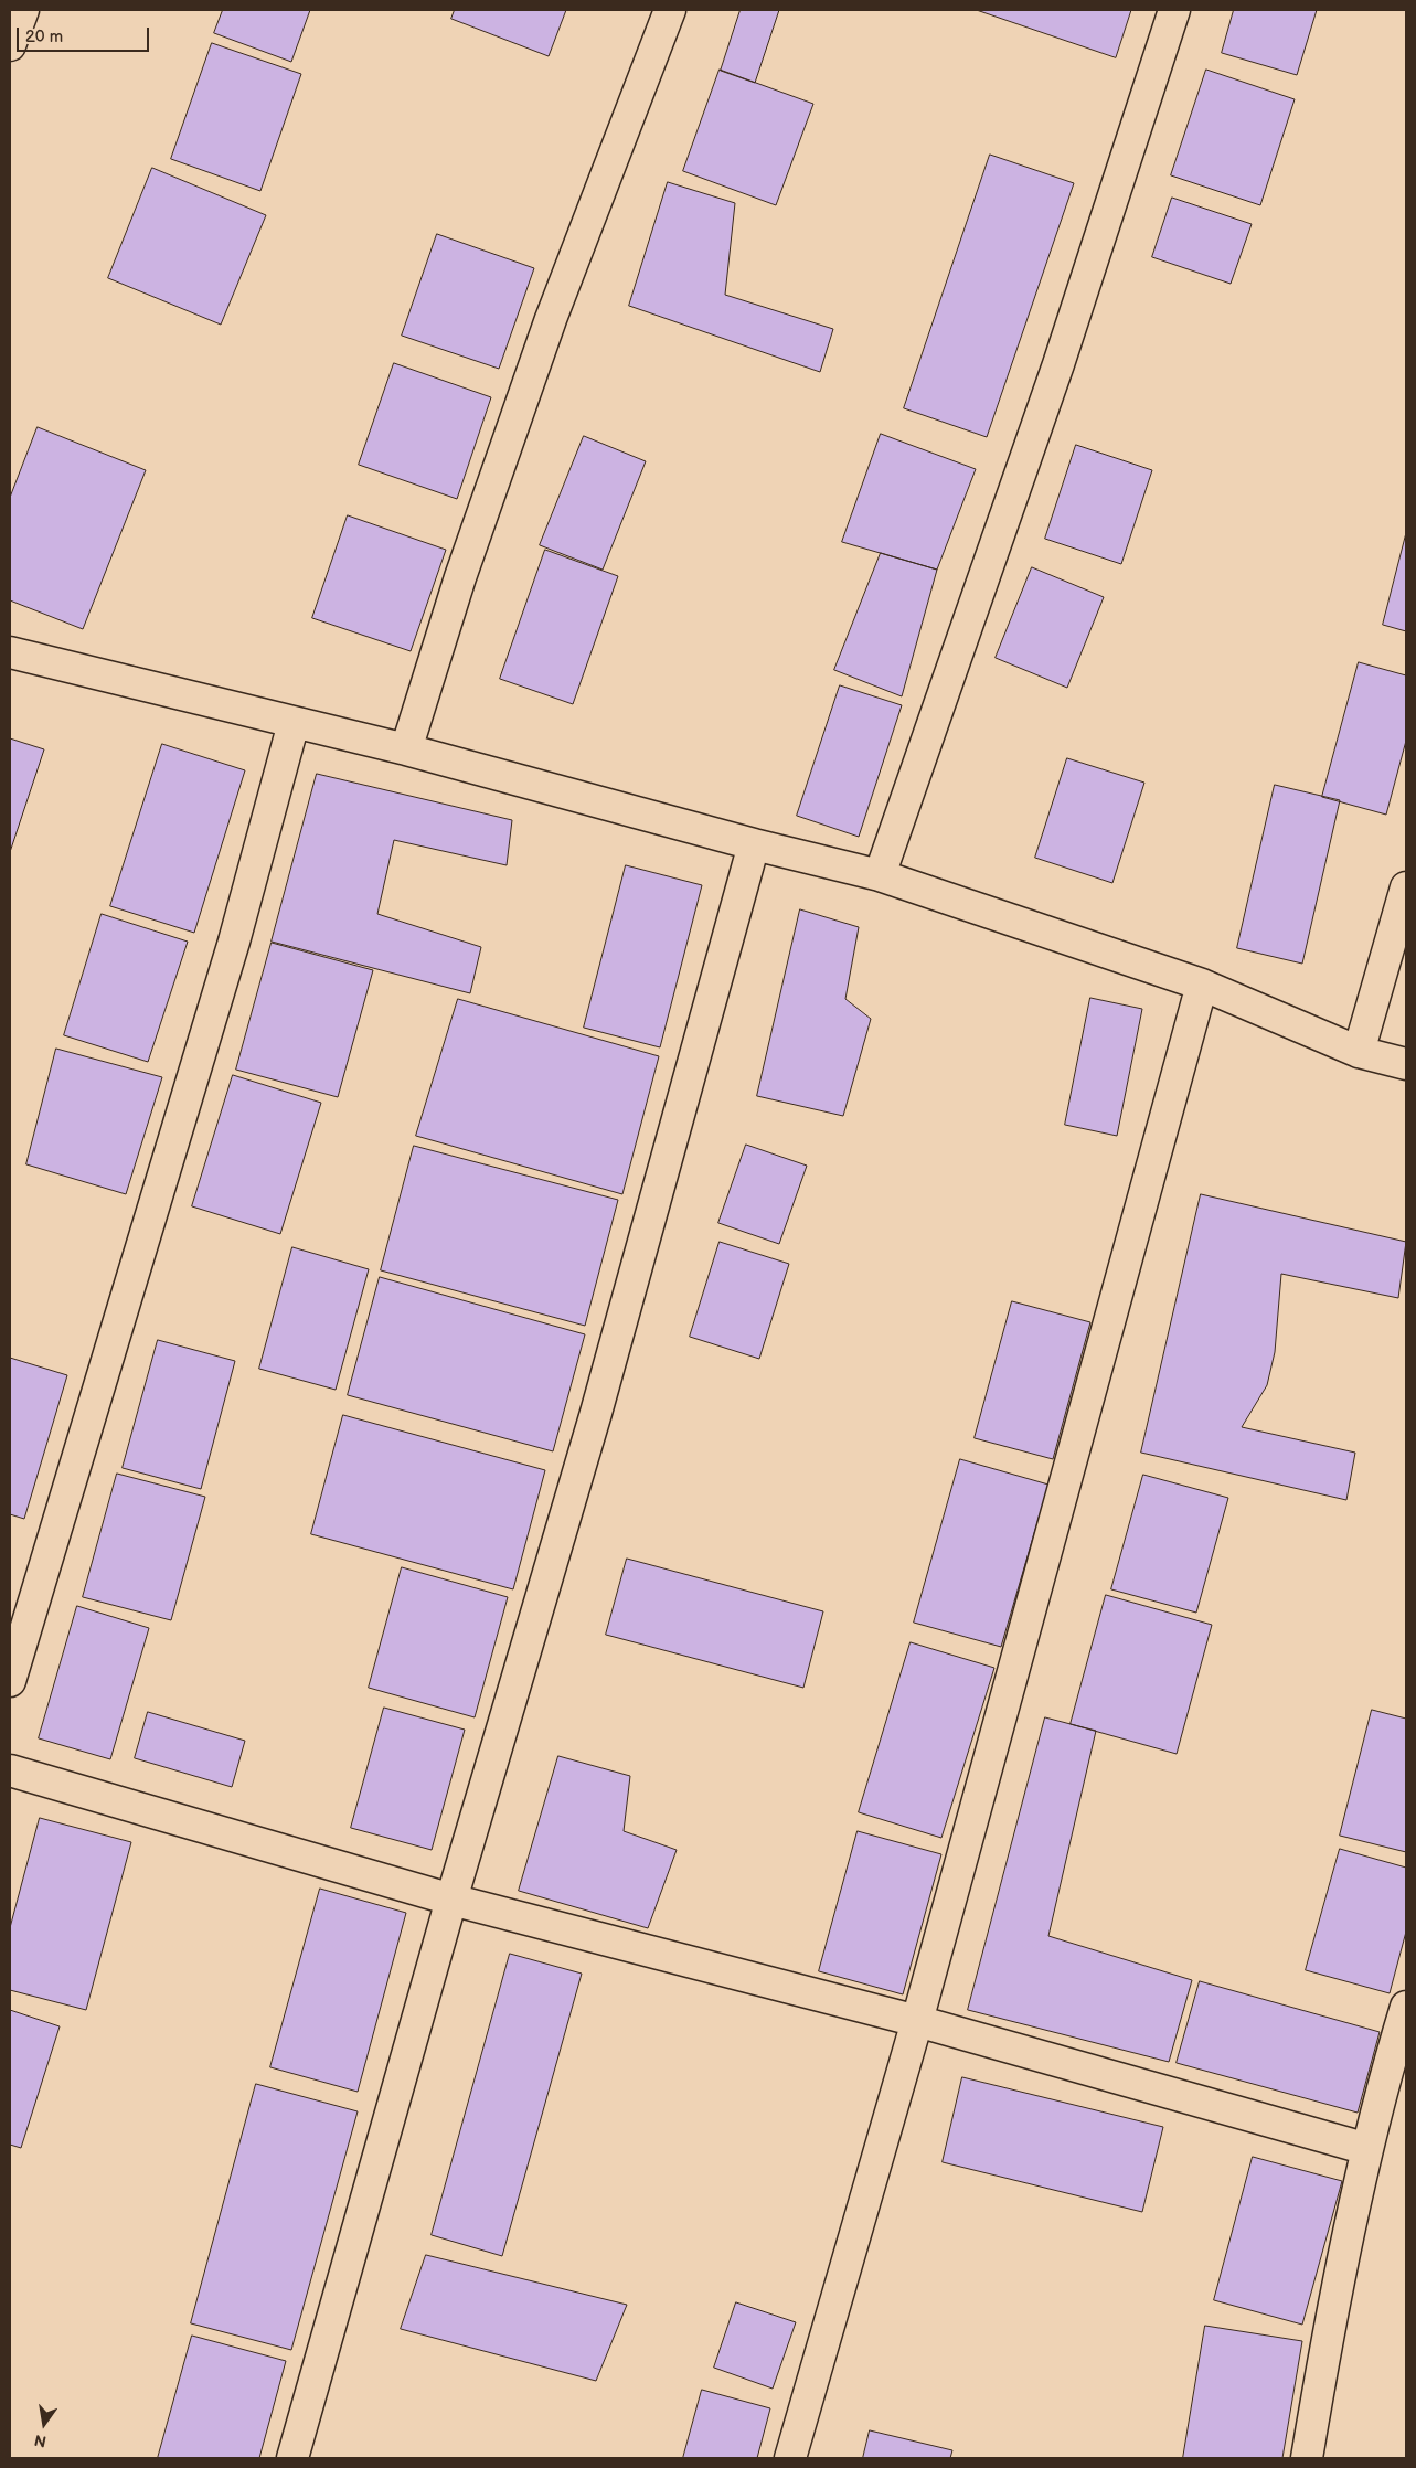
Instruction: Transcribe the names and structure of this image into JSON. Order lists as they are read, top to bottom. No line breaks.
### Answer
{"scale_bar":"20 m","north":"bottom"}
